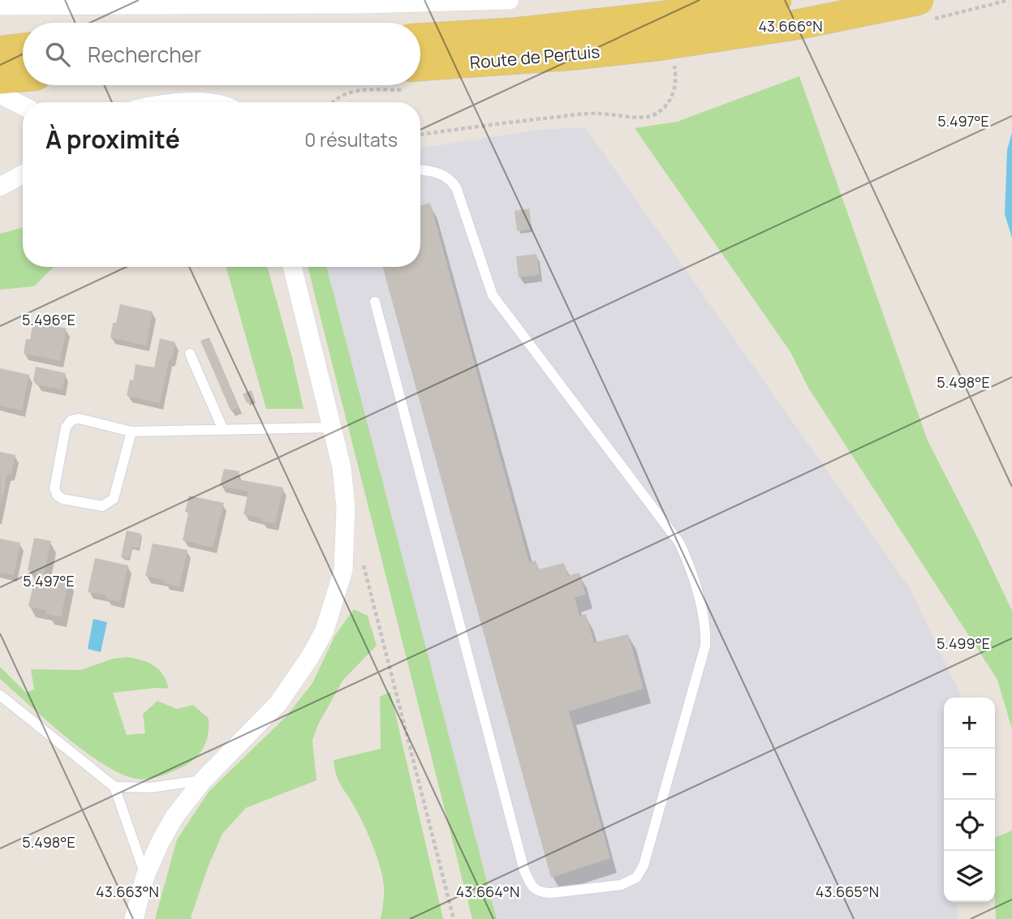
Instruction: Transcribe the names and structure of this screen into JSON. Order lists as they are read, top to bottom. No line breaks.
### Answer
{"streets":{"main road":["Route de Pertuis"]},"page":{"search":"Rechercher","heading":["À proximité","0 résultats"],"map_buttons":["+","−"]},"coordinates":["43.666°N","5.497°E","5.496°E","5.498°E","5.499°E","43.663°N","43.664°N","43.665°N"]}
